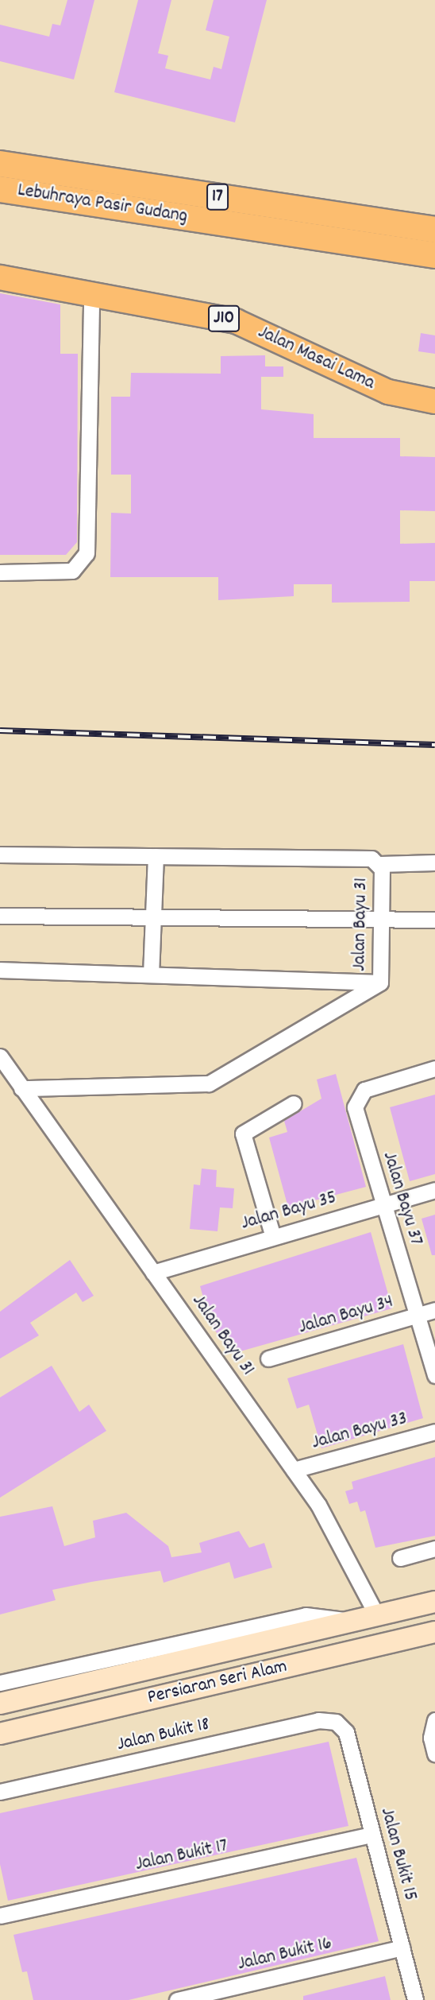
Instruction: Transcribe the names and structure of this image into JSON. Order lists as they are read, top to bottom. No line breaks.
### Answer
{"streets":{"highway":["17","Lebuhraya Pasir Gudang"],"main road":["J10","Jalan Masai Lama","Persiaran Seri Alam"],"street":["Jalan Bayu 31","Jalan Bayu 37","Jalan Bayu 35","Jalan Bayu 34","Jalan Bayu 33","Jalan Bukit 18","Jalan Bukit 15","Jalan Bukit 17","Jalan Bukit 16"]},"crossings":[["Jalan Bayu 31","Jalan Bayu 35"],["Jalan Bayu 31","Jalan Bayu 33"],["Jalan Bayu 31","Persiaran Seri Alam"],["Jalan Bayu 37","Jalan Bayu 35"],["Jalan Bayu 37","Jalan Bayu 34"],["Jalan Bukit 18","Jalan Bukit 15"],["Jalan Bukit 15","Jalan Bukit 17"],["Jalan Bukit 15","Jalan Bukit 16"]]}
